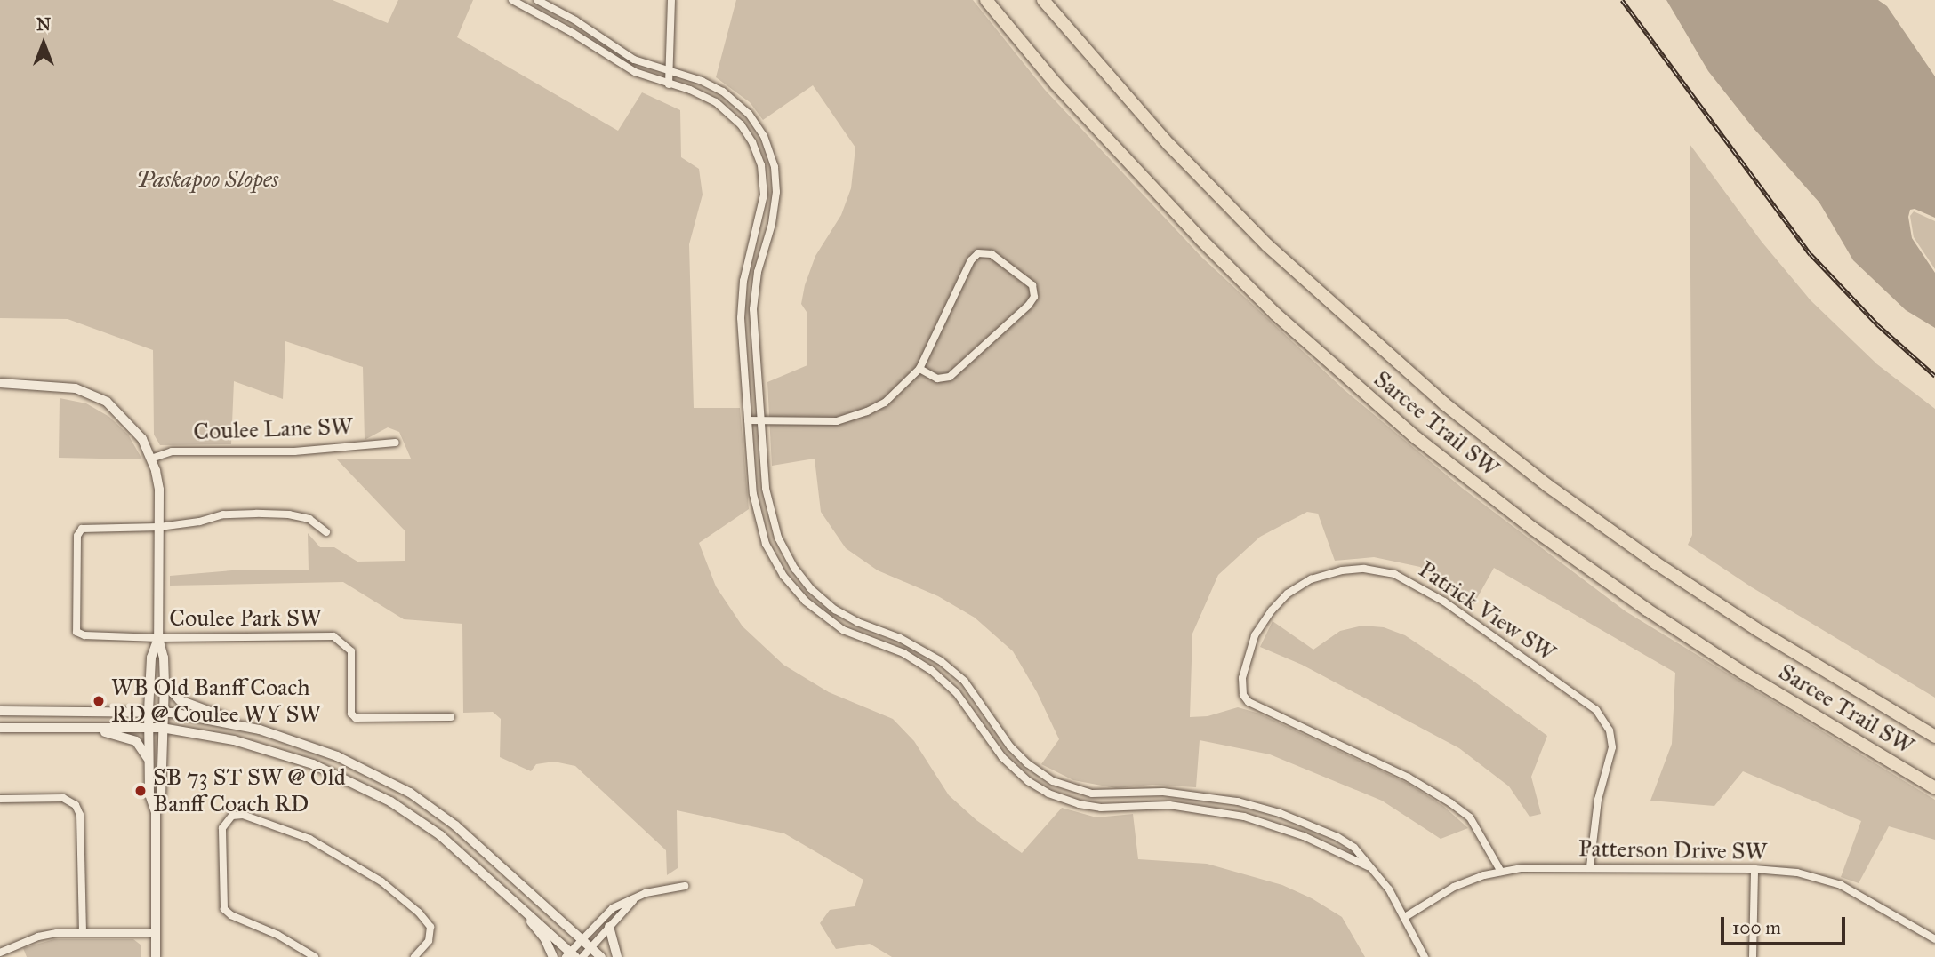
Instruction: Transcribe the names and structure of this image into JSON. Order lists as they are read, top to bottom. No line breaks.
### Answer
{"streets":{"highway":["Sarcee Trail SW"],"street":["Coulee Lane SW","Patrick View SW","Coulee Park SW","Patterson Drive SW"]},"crossings":[["Patrick View SW","Patterson Drive SW"]],"parks":["Paskapoo Slopes"],"places":["WB Old Banff Coach RD @ Coulee WY SW","SB 73 ST SW @ Old Banff Coach RD"],"scale_bar":"100 m","north":"top"}
